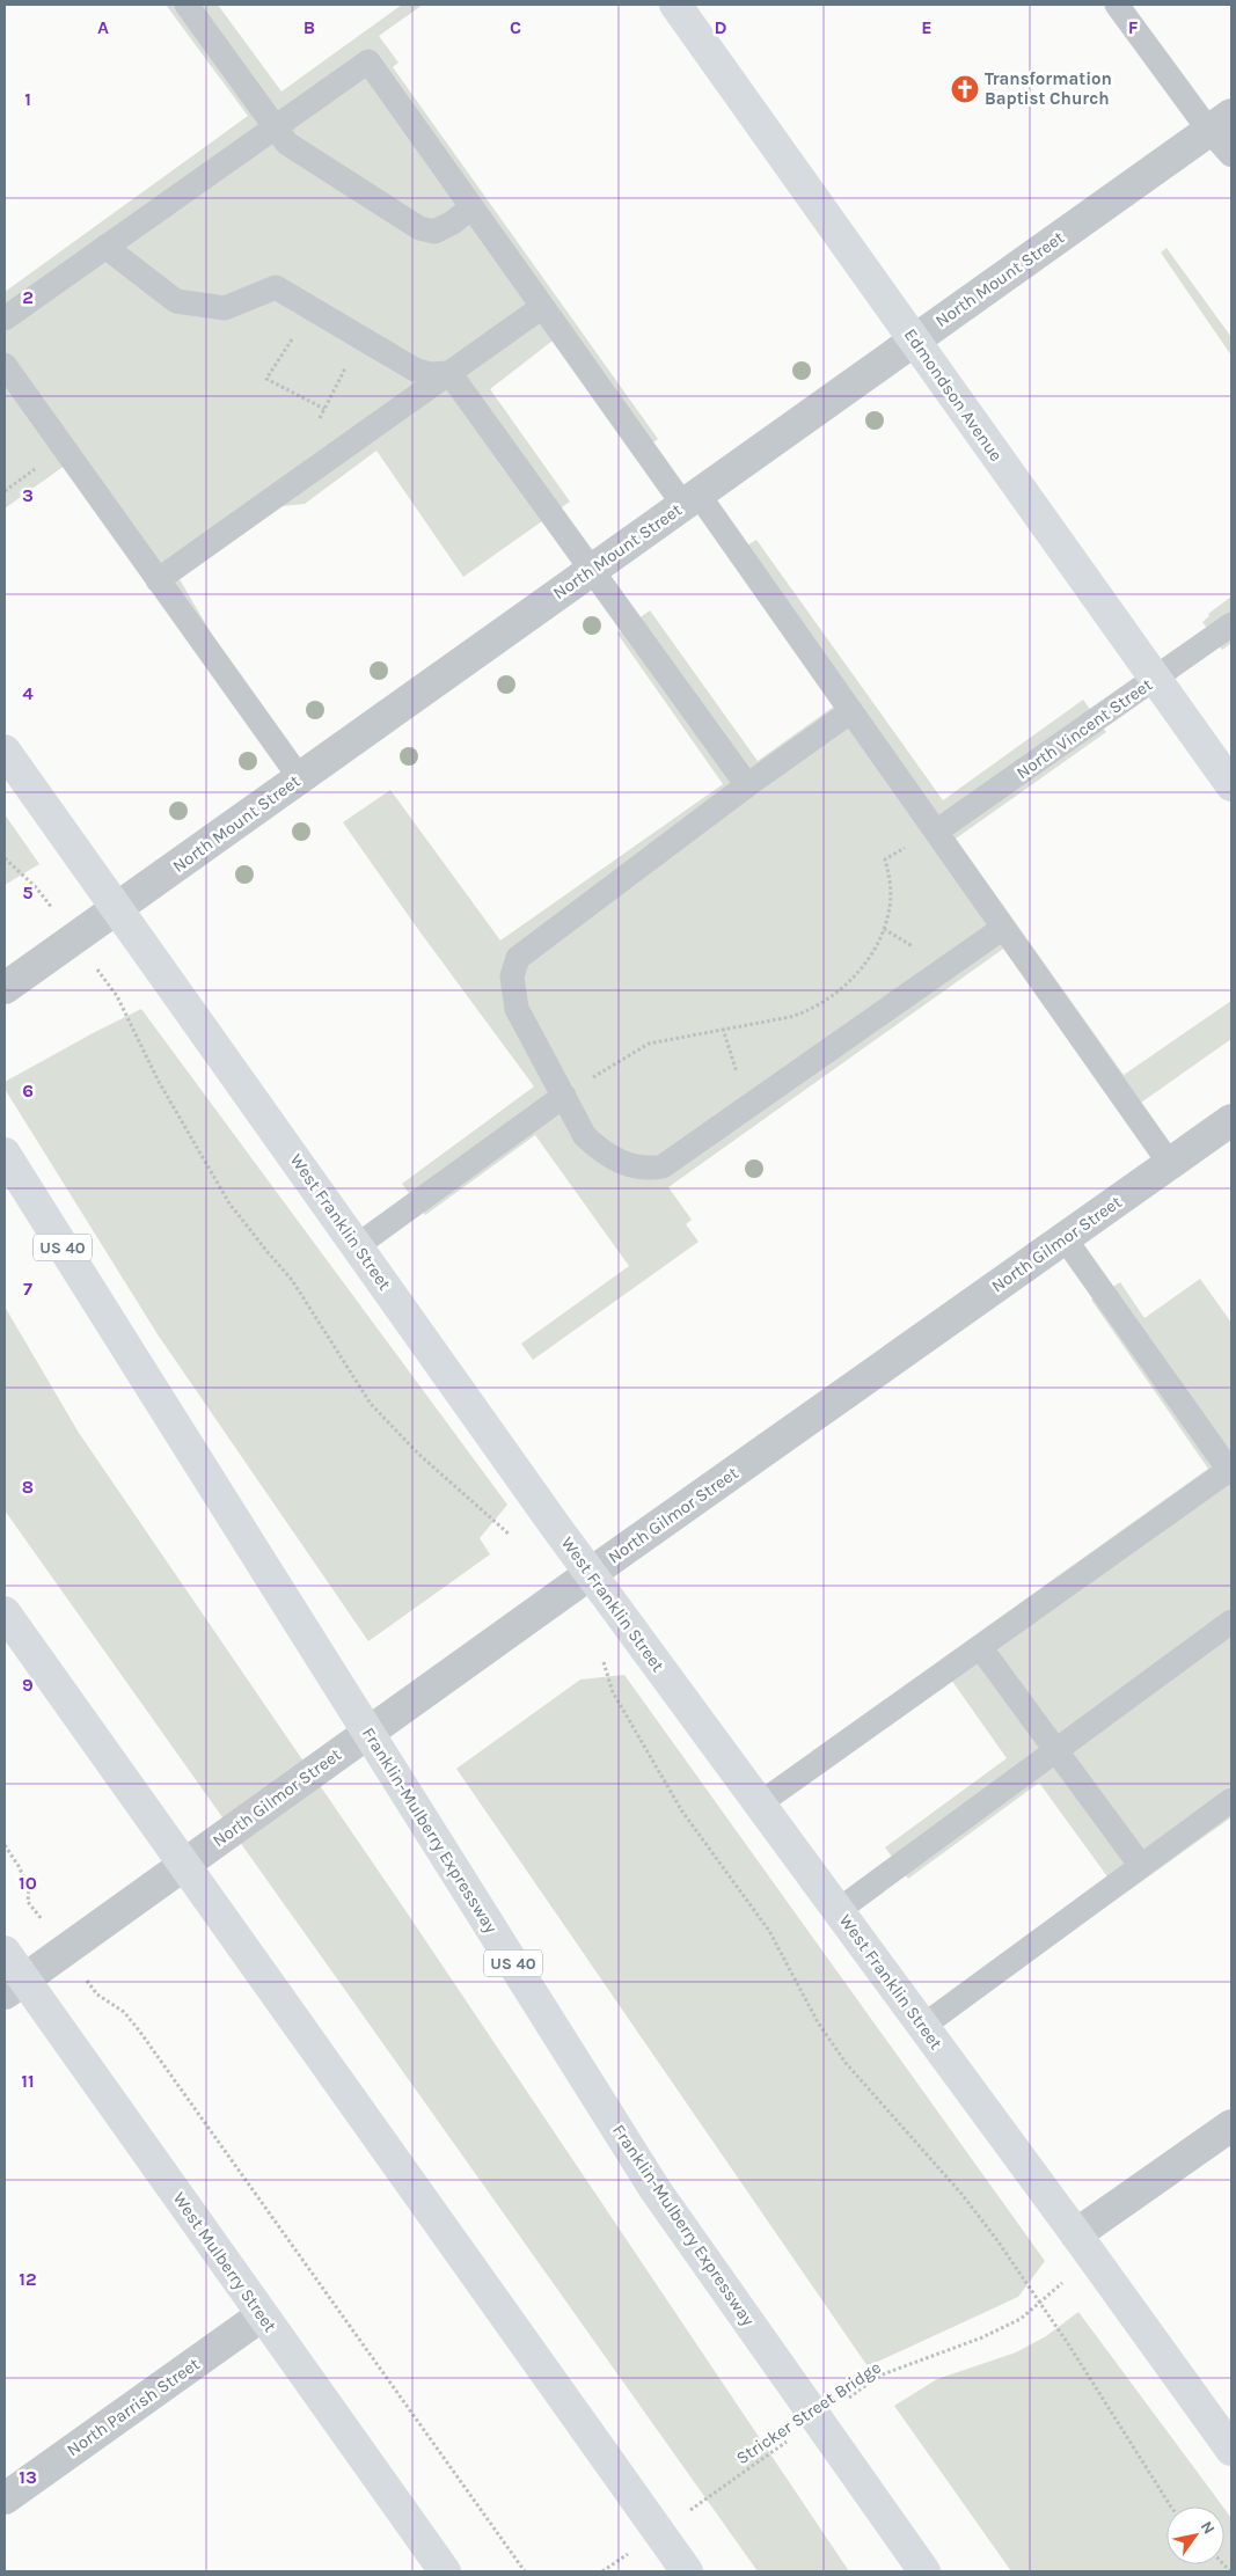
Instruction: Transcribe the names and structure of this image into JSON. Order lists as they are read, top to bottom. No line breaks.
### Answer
{"streets":{"main road":["Edmondson Avenue","West Franklin Street","US 40","Franklin-Mulberry Expressway","West Mulberry Street"],"street":["North Mount Street","North Gilmor Street","North Parrish Street"],"lane":["North Vincent Street"],"path":["Stricker Street Bridge"]},"crossings":[["North Mount Street","Edmondson Avenue"],["North Mount Street","West Franklin Street"],["Edmondson Avenue","North Vincent Street"],["West Franklin Street","North Gilmor Street"],["North Gilmor Street","West Mulberry Street"],["West Mulberry Street","North Parrish Street"]],"places":{"church":["Transformation Baptist Church"]},"north":"top right","grid":{"columns":["A","B","C","D","E","F"],"rows":["1","2","3","4","5","6","7","8","9","10","11","12","13"]}}
